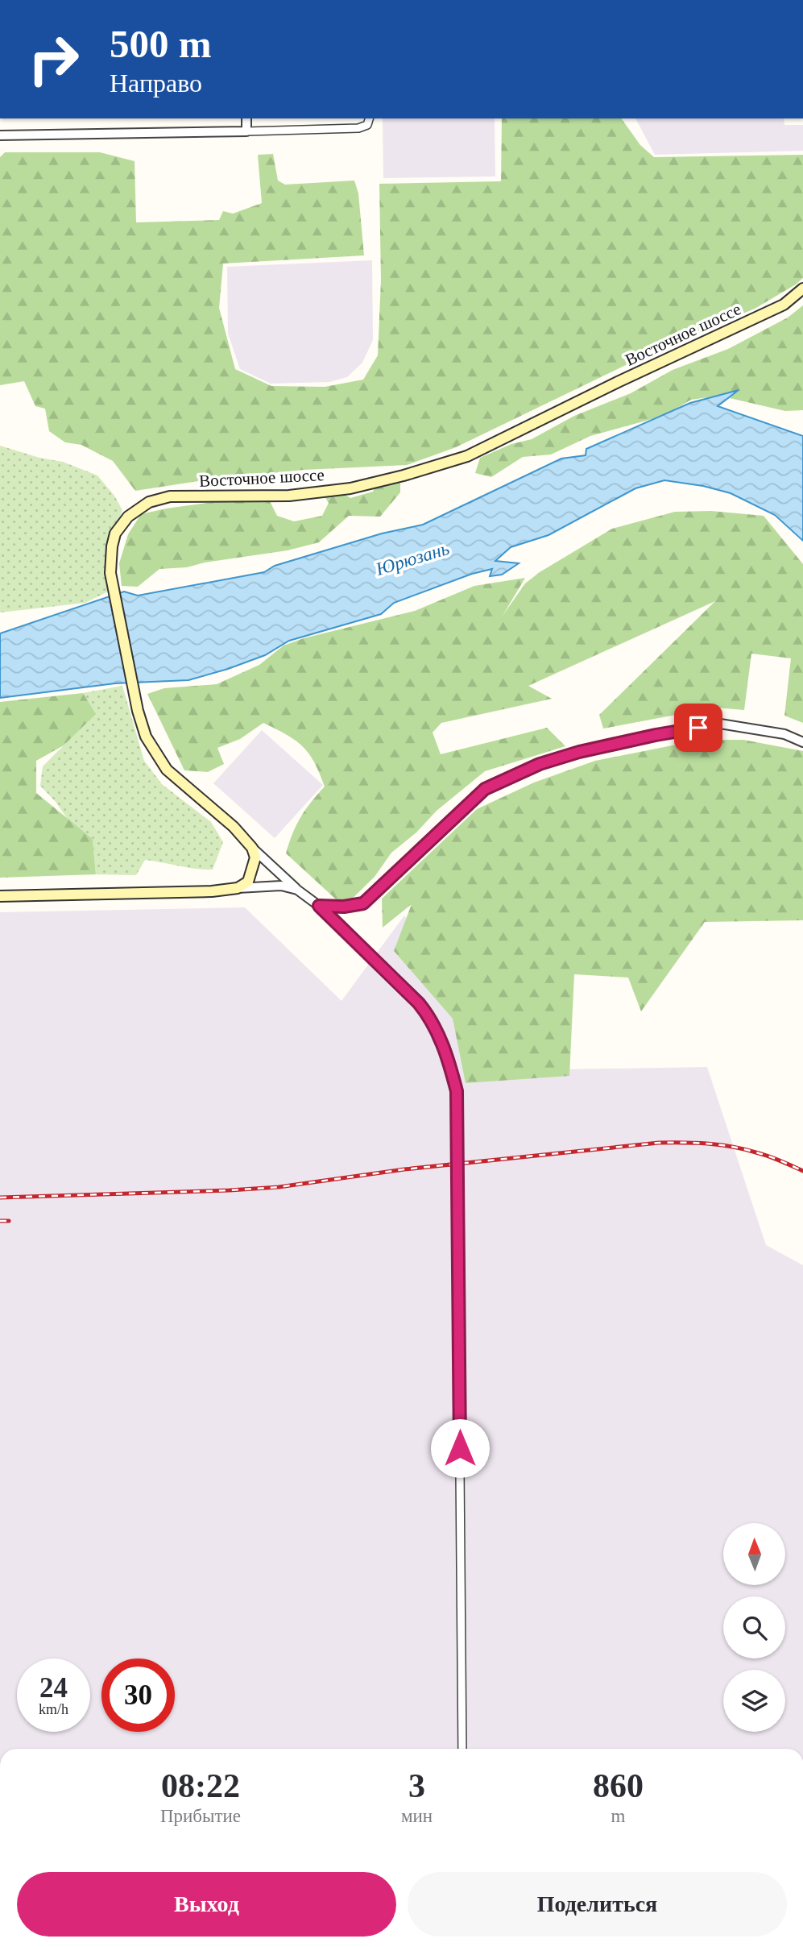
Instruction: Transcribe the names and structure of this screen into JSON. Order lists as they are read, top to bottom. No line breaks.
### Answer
{"streets":{"main road":["Восточное шоссе"]},"water":["Юрюзань"],"north":"top","page":{"turn":["500 m","Направо"],"speed":"24 km/h","limit":"30","eta":["08:22","Прибытие","3","мин","860","m"],"buttons":["Выход","Поделиться"]}}
